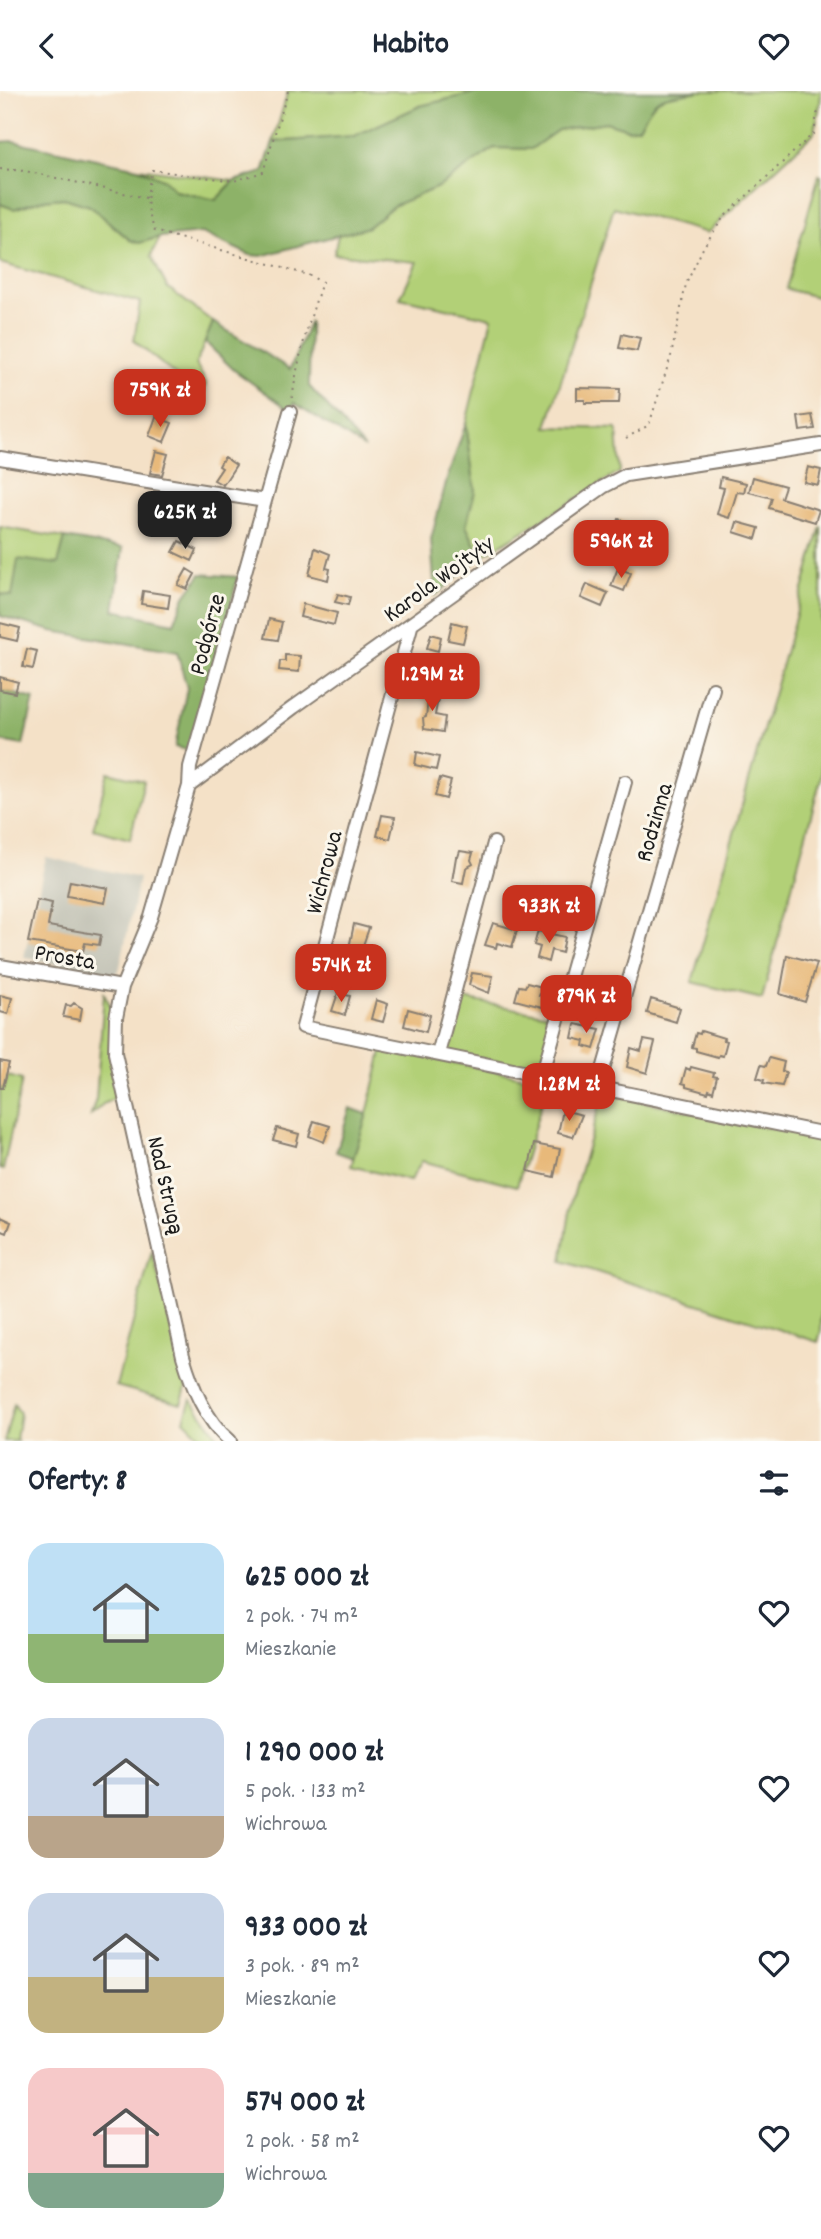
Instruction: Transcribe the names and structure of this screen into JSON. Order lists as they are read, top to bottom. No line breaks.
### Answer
{"streets":{"street":["Karola Wojtyły","Podgórze","Rodzinna","Wichrowa","Prosta","Nad Strugą"]},"crossings":[["Karola Wojtyły","Podgórze"],["Karola Wojtyły","Wichrowa"],["Rodzinna","Wichrowa"],["Prosta","Nad Strugą"]],"page":{"header":"Habito","price":["759K zł","625K zł","596K zł","1.29M zł","933K zł","574K zł","879K zł","1.28M zł"],"heading":"Oferty: 8","list":[{"name":"625 000 zł","note":"2 pok. · 74 m² · Mieszkanie"},{"name":"1 290 000 zł","note":"5 pok. · 133 m² · Wichrowa"},{"name":"933 000 zł","note":"3 pok. · 89 m² · Mieszkanie"},{"name":"574 000 zł","note":"2 pok. · 58 m² · Wichrowa"}]}}
